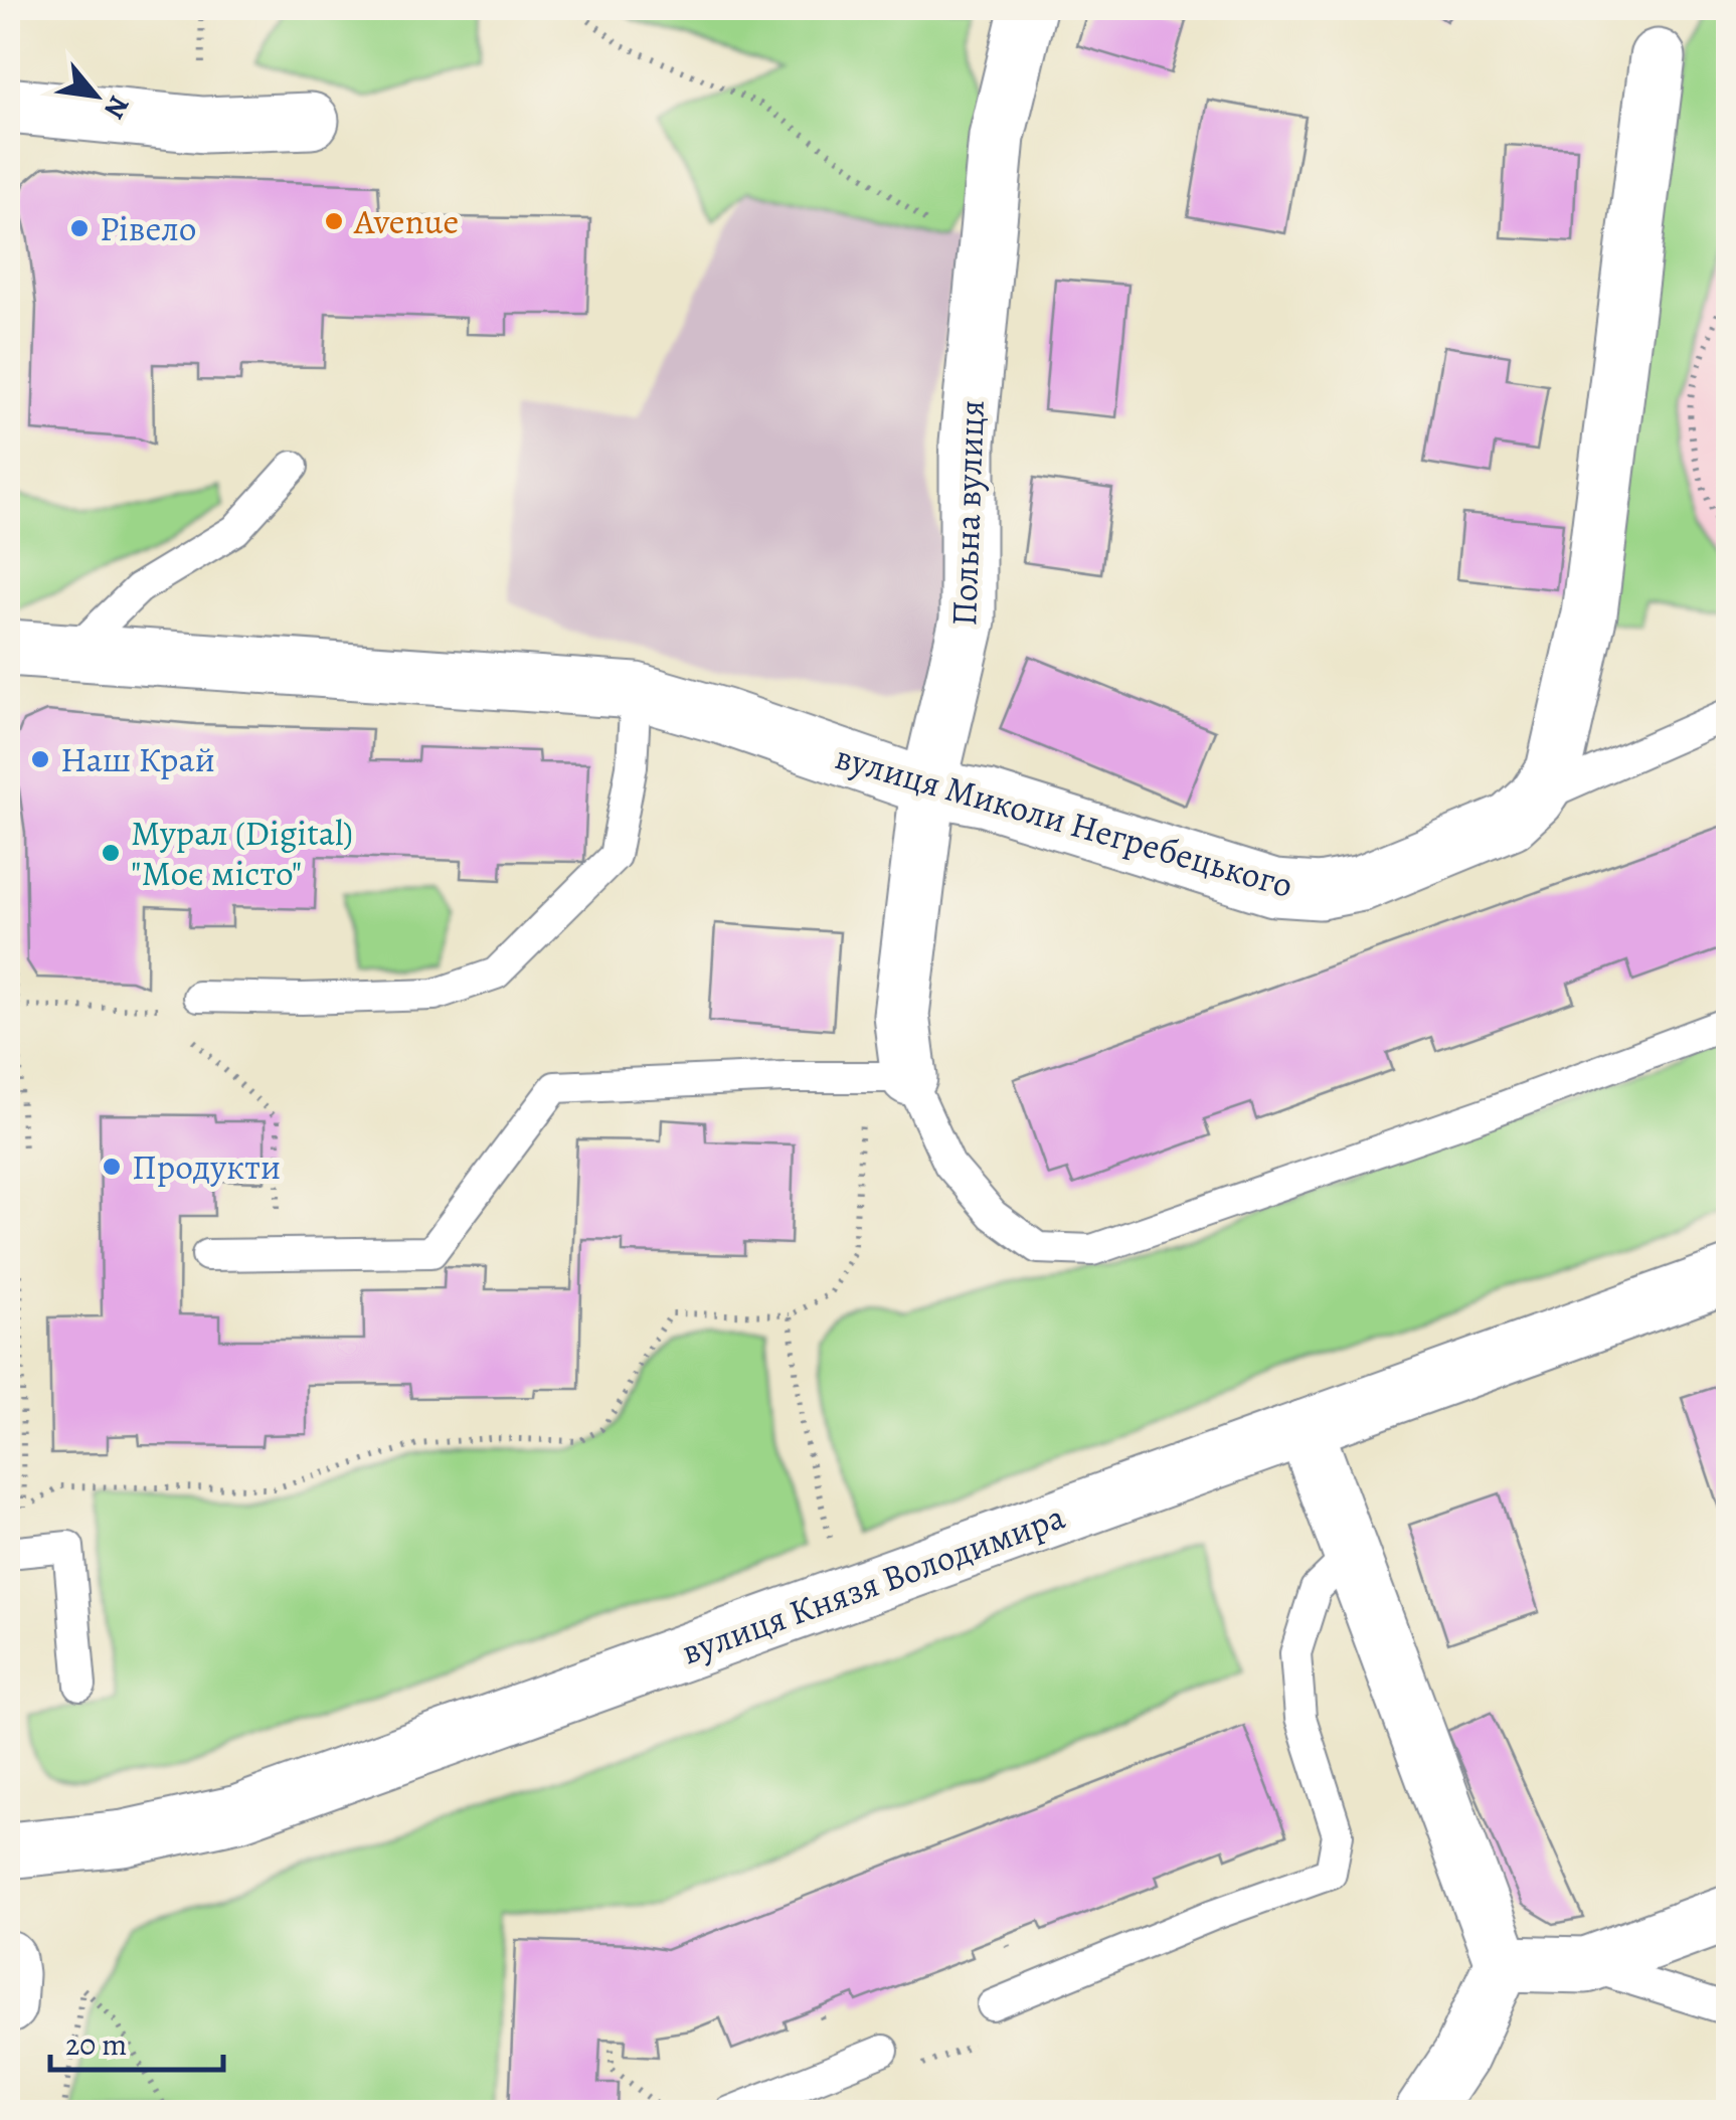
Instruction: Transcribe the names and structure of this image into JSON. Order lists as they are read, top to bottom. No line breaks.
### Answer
{"streets":{"street":["Польна вулиця","вулиця Миколи Негребецького","вулиця Князя Володимира"]},"crossings":[["Польна вулиця","вулиця Миколи Негребецького"]],"places":["Avenue","Рівело","Наш Край","Мурал (Digital) \"Моє місто\"","Продукти"],"scale_bar":"20 m","north":"bottom right"}
